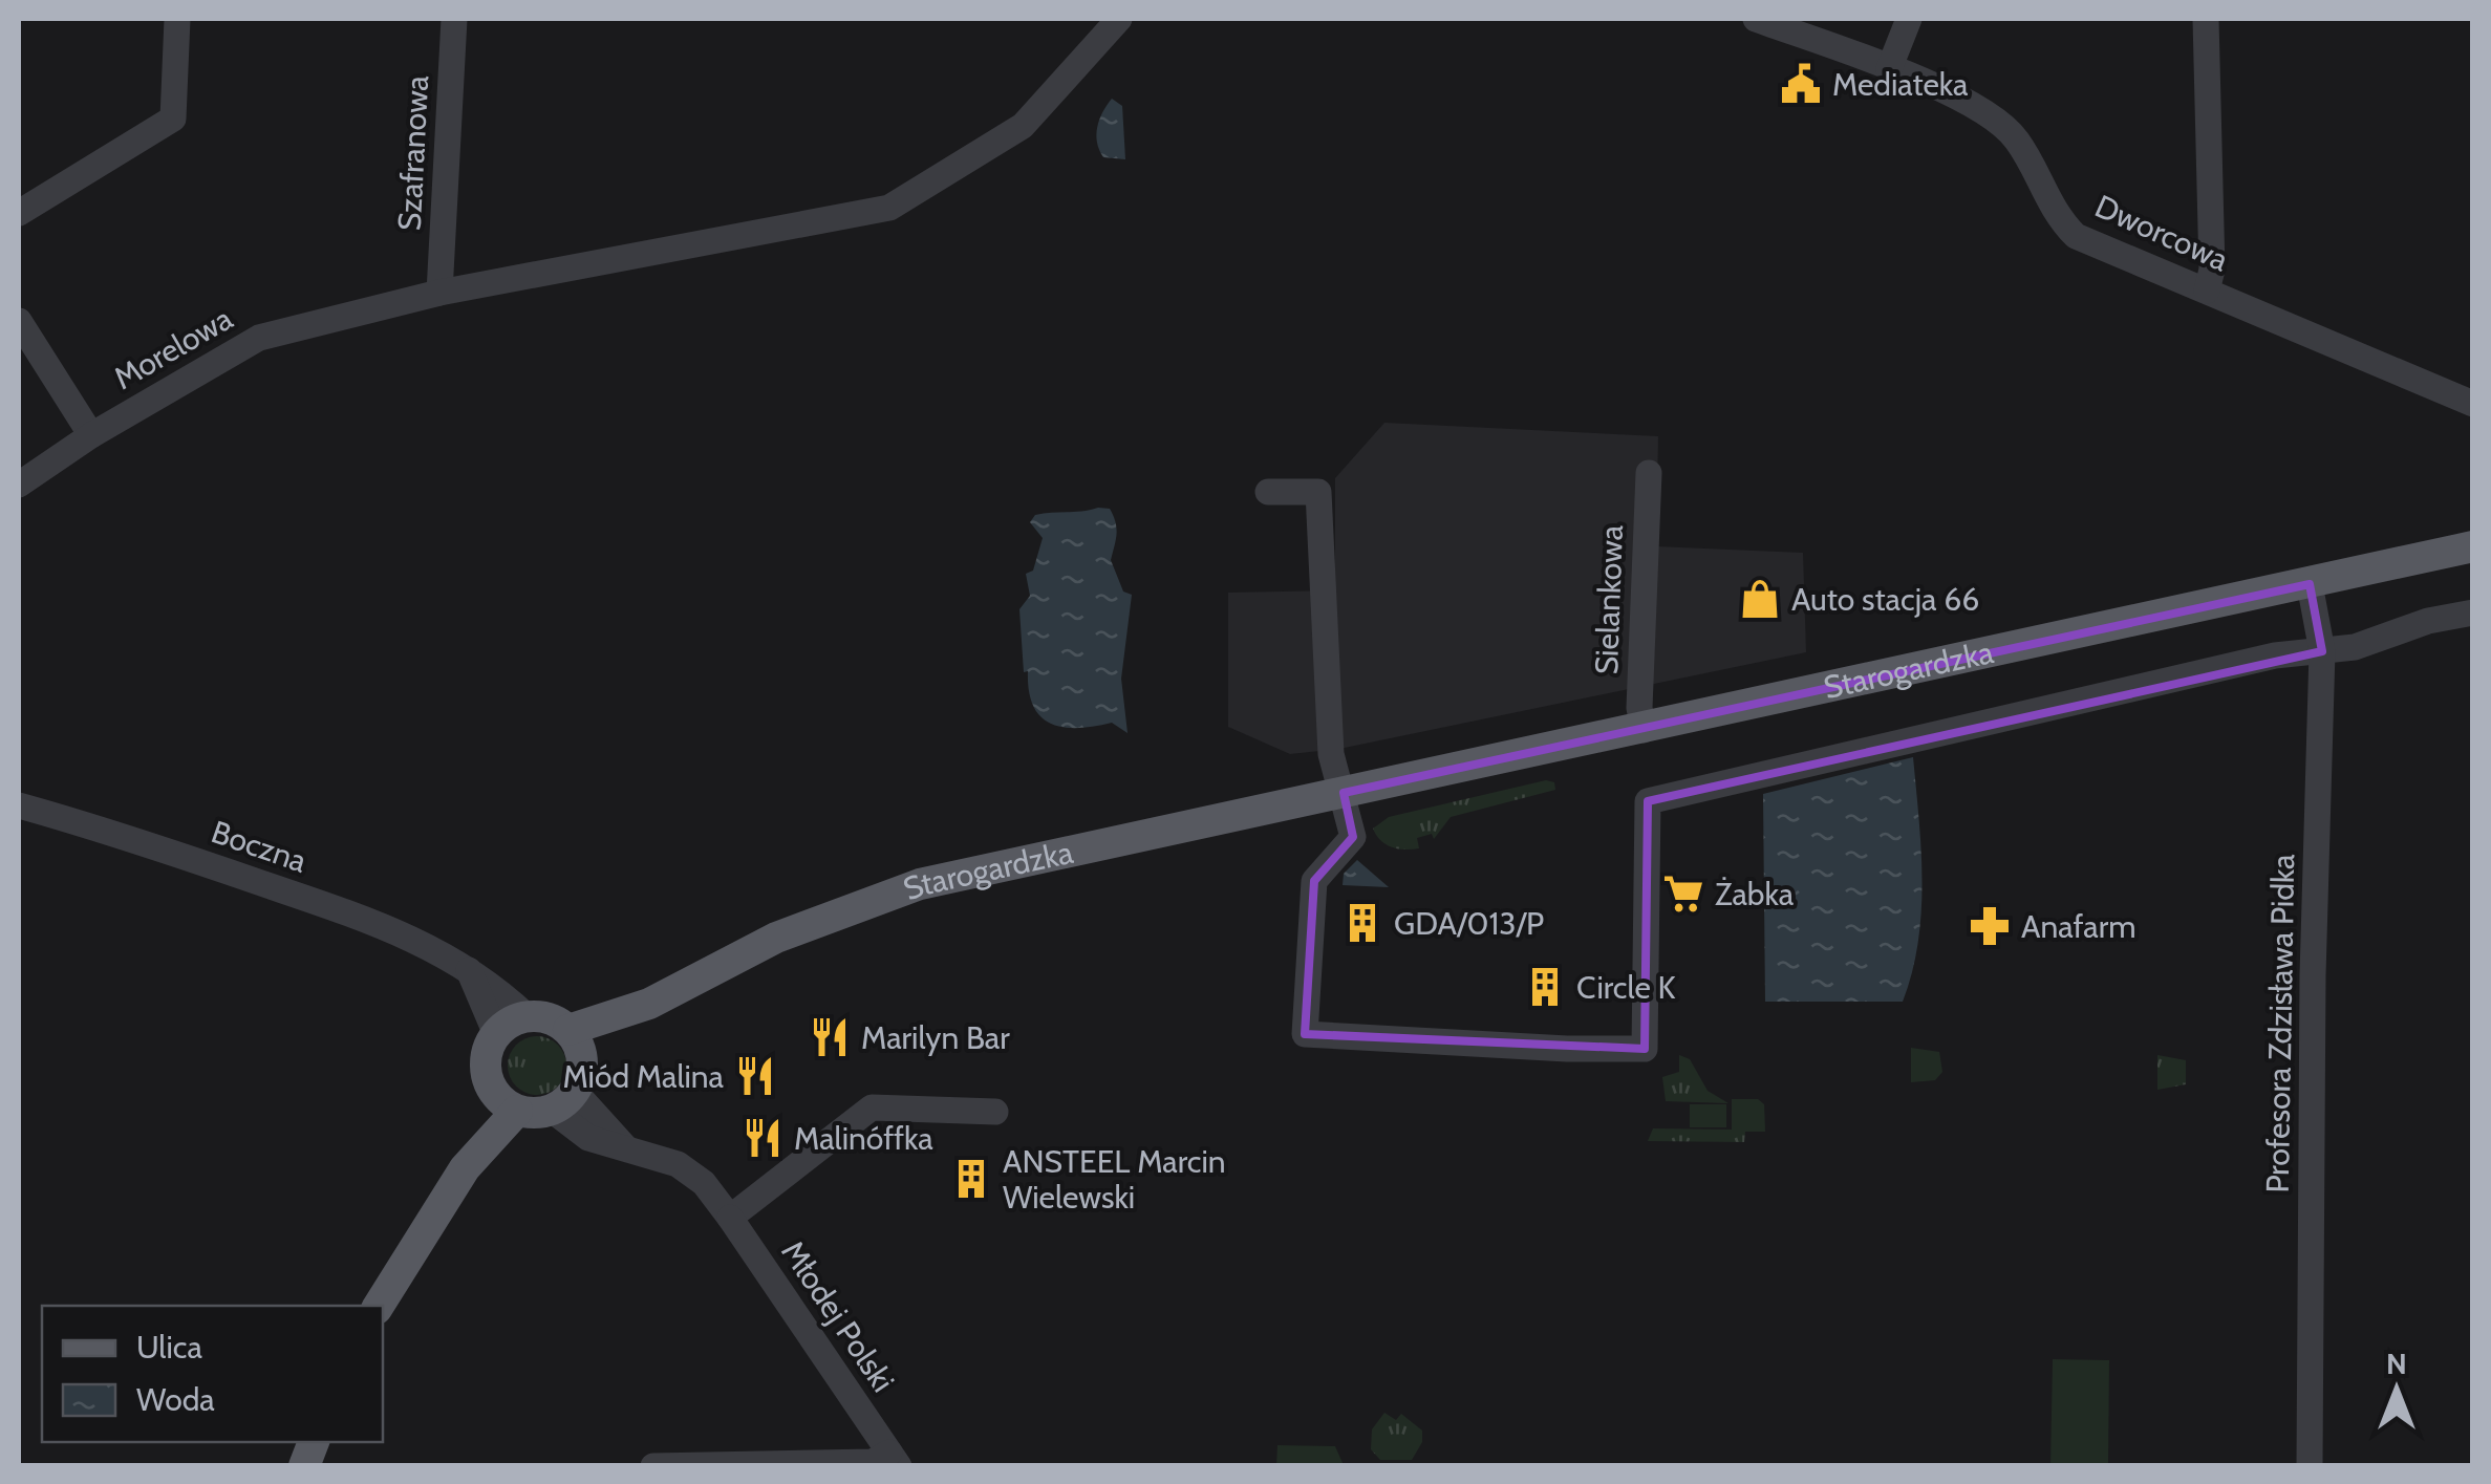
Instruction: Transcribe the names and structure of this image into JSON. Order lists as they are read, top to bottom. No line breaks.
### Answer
{"streets":{"main road":["Starogardzka"],"street":["Szafranowa","Dworcowa","Morelowa","Sielankowa","Boczna","Profesora Zdzisława Pidka","Młodej Polski"]},"crossings":[["Szafranowa","Morelowa"],["Sielankowa","Starogardzka"],["Starogardzka","Boczna"],["Starogardzka","Profesora Zdzisława Pidka"],["Starogardzka","Młodej Polski"],["Boczna","Młodej Polski"]],"places":{"public building":["Mediateka"],"shop":["Auto stacja 66"],"supermarket":["Żabka"],"building":["GDA/013/P","Circle K","ANSTEEL Marcin Wielewski"],"pharmacy":["Anafarm"],"restaurant":["Marilyn Bar","Miód Malina","Malinóffka"]},"legend":["Ulica","Woda"],"north":"top"}
